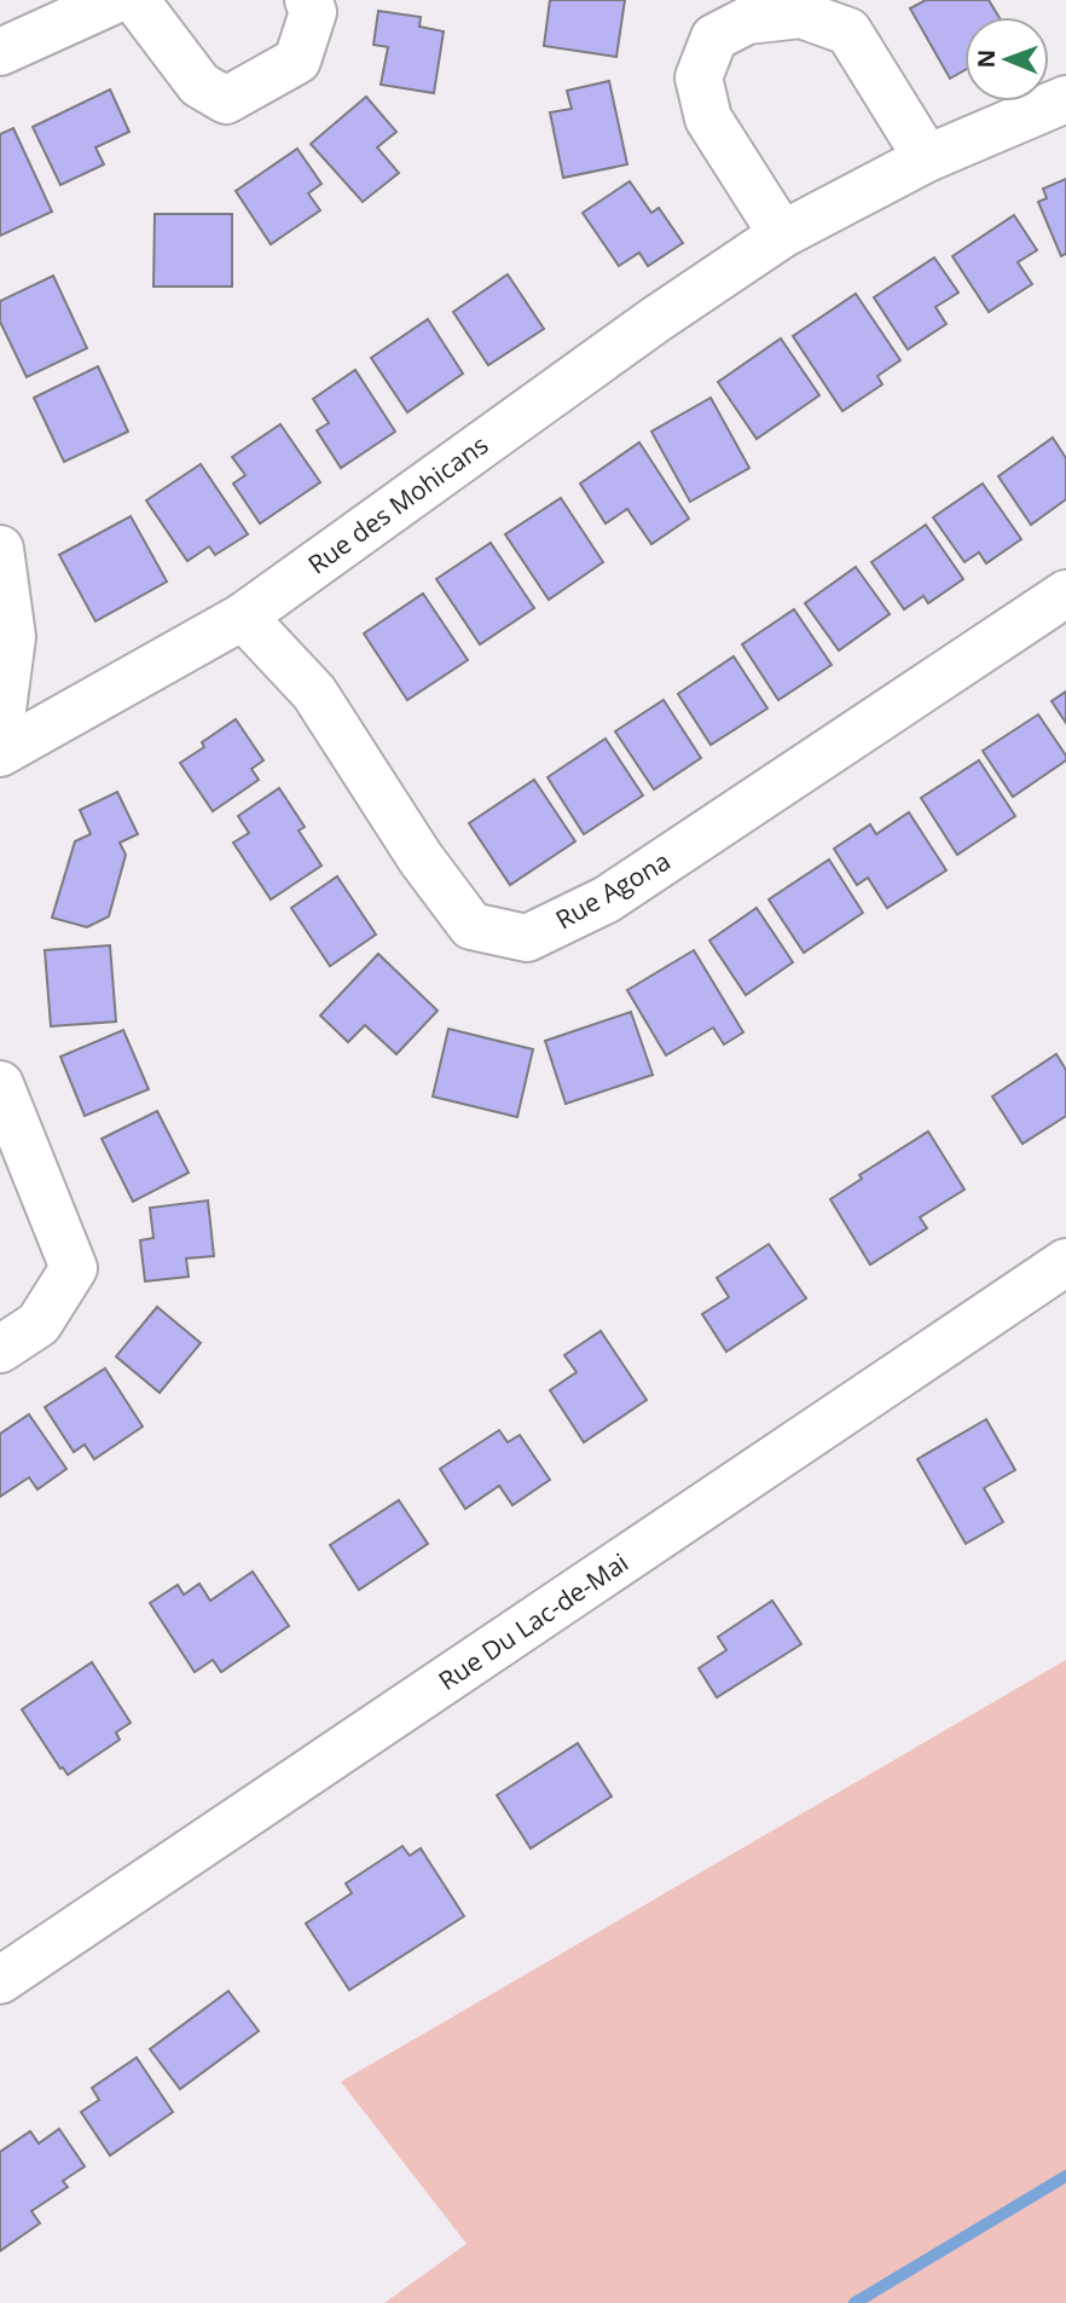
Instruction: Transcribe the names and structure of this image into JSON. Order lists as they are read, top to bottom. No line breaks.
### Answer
{"streets":{"street":["Rue des Mohicans","Rue Agona","Rue Du Lac-de-Mai"]},"crossings":[["Rue des Mohicans","Rue Agona"]],"north":"left"}
